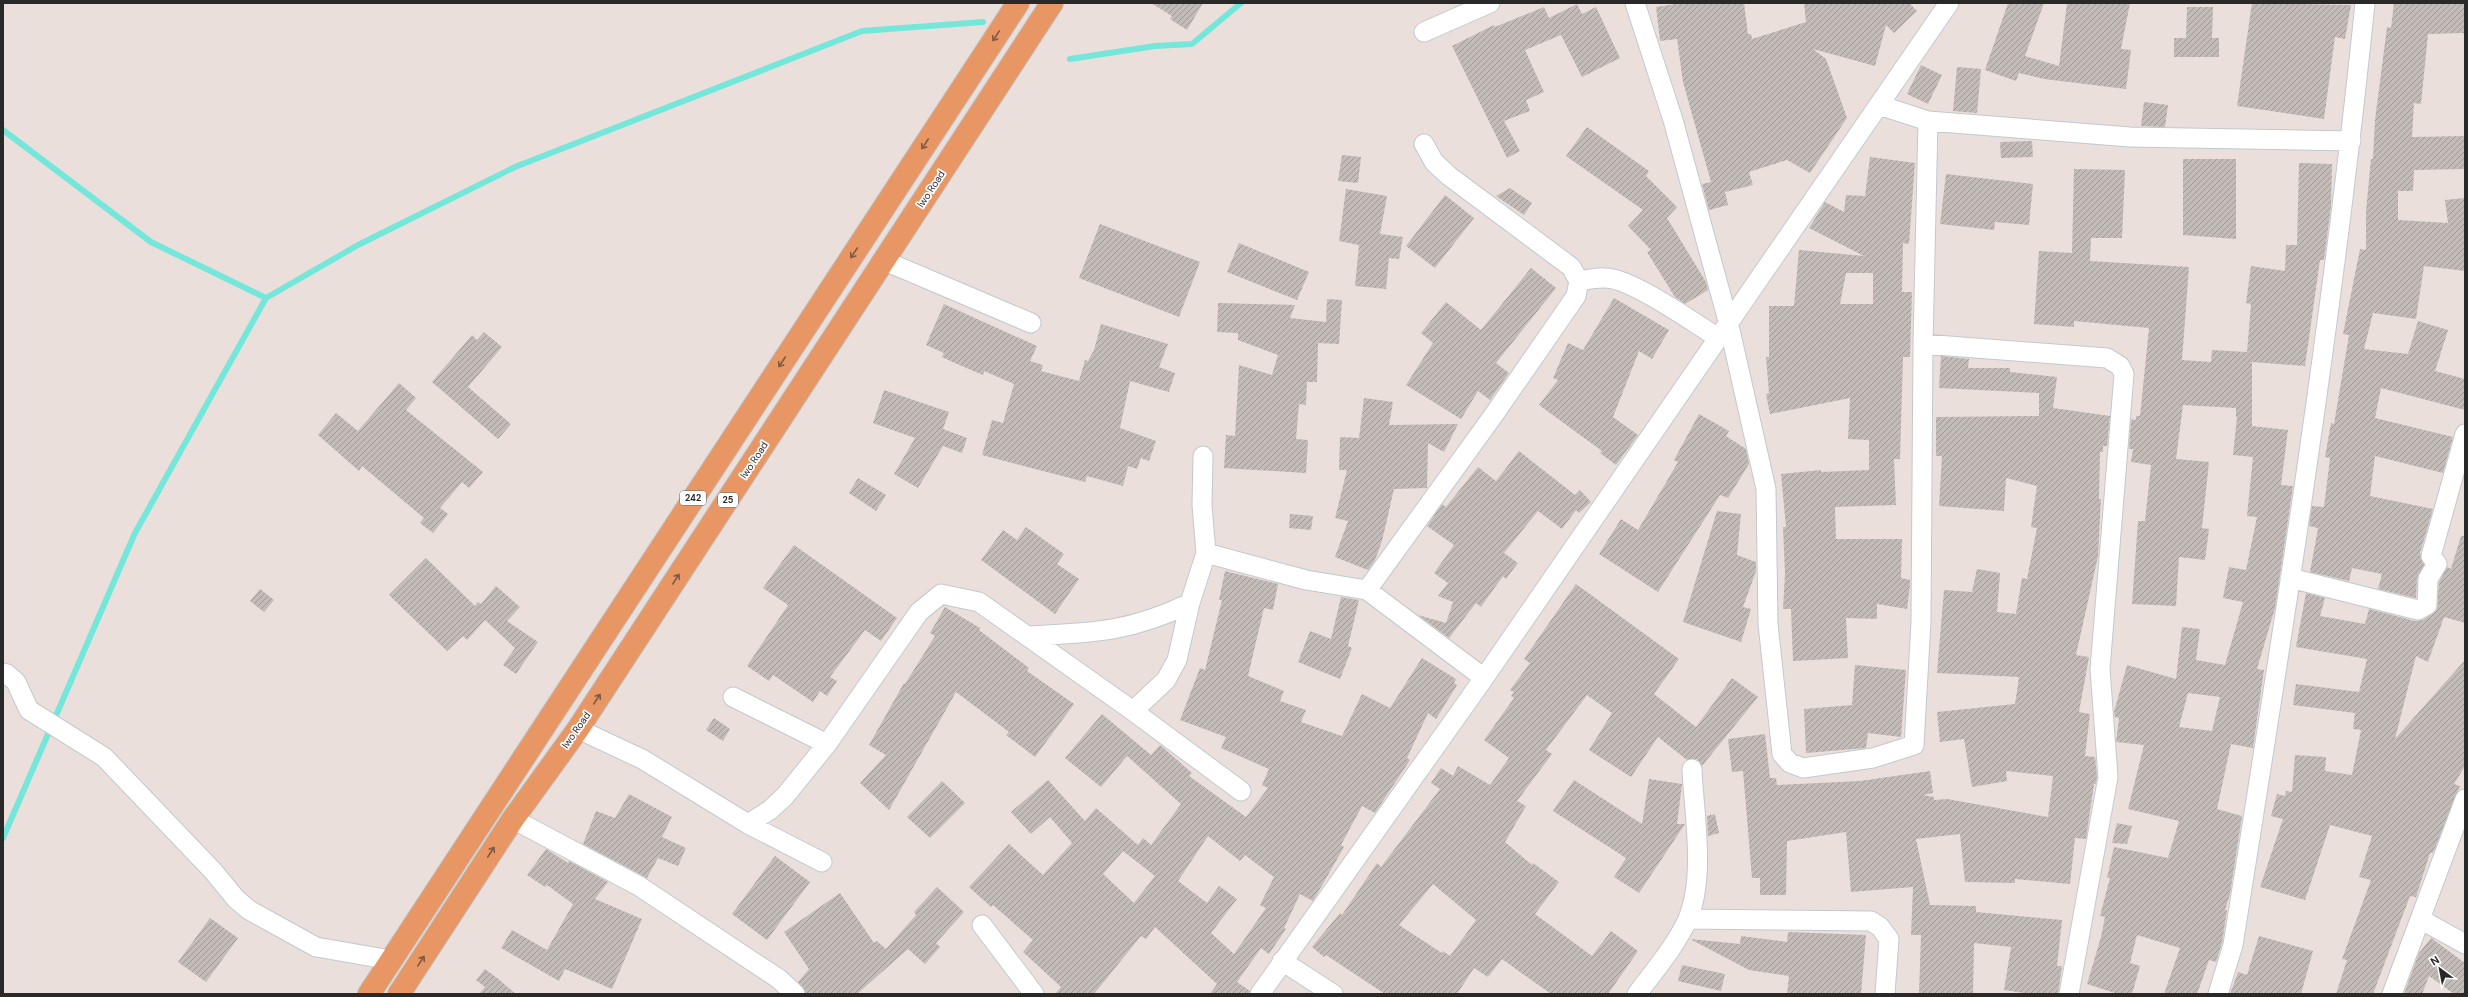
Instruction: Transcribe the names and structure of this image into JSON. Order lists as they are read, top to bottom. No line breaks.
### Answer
{"streets":{"main road":["Iwo Road","242","25"]},"north":"top left"}
